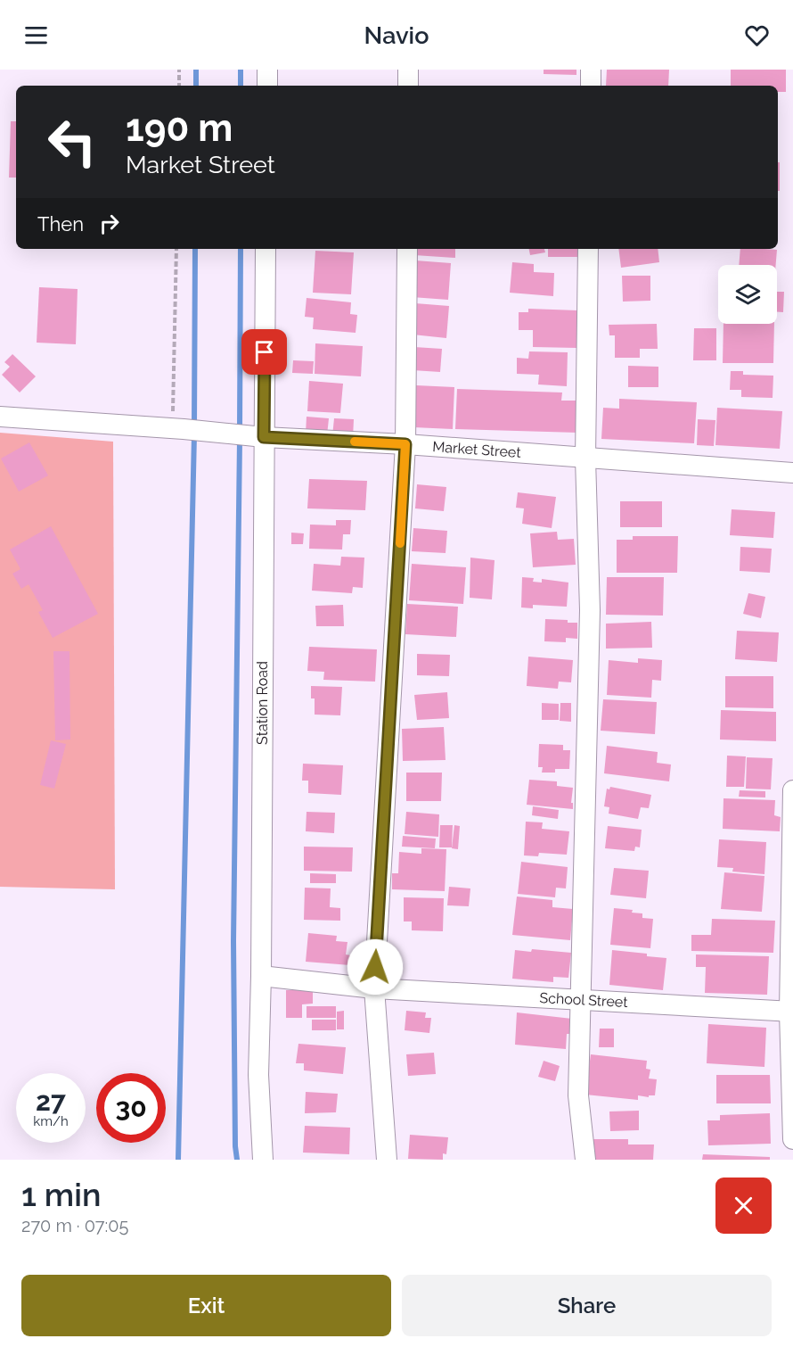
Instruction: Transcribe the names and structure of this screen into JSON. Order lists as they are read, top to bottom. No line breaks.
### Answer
{"streets":{"street":["Market Street","Station Road","School Street"]},"crossings":[["Market Street","Station Road"],["Station Road","School Street"]],"page":{"header":"Navio","turn":["190 m","Market Street"],"then":"Then","speed":"27 km/h","limit":"30","heading":["1 min","270 m · 07:05"],"buttons":["Exit","Share"]}}
